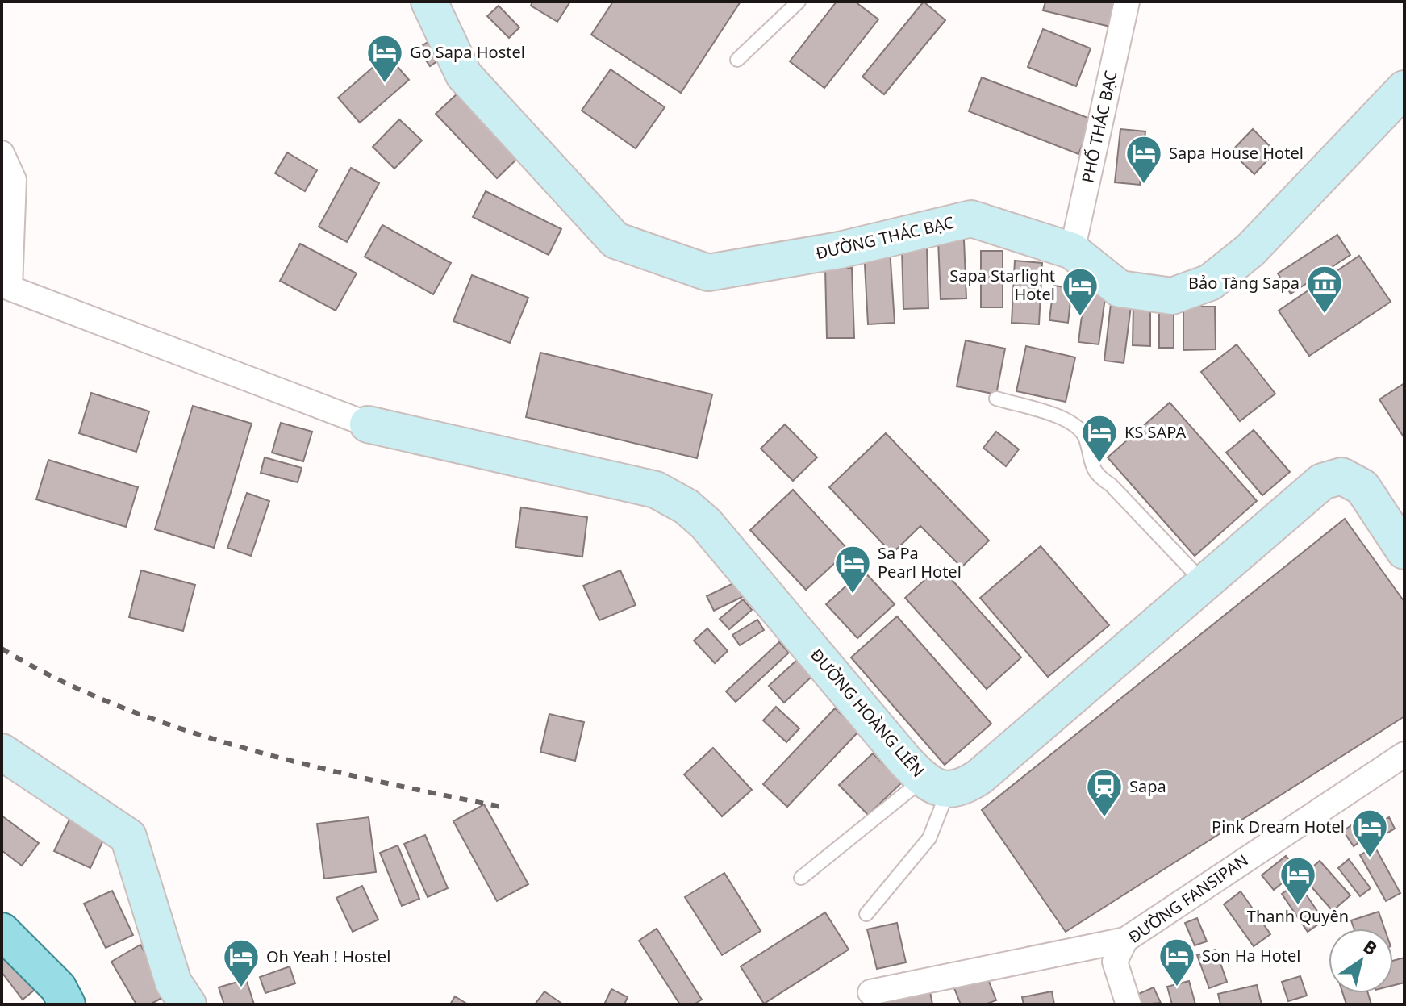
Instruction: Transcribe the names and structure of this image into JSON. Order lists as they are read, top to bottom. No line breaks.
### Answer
{"streets":{"street":["PHỐ THÁC BẠC","ĐƯỜNG THÁC BẠC","ĐƯỜNG HOÀNG LIÊN","ĐƯỜNG FANSIPAN"]},"crossings":[["PHỐ THÁC BẠC","ĐƯỜNG THÁC BẠC"]],"places":{"hotel":["Go Sapa Hostel","Sapa House Hotel","Sapa Starlight Hotel","KS SAPA","Sa Pa Pearl Hotel","Pink Dream Hotel","Thanh Quyên","Son Ha Hotel","Oh Yeah ! Hostel"],"museum":["Bảo Tàng Sapa"],"station":["Sapa"]},"north":"top right"}
